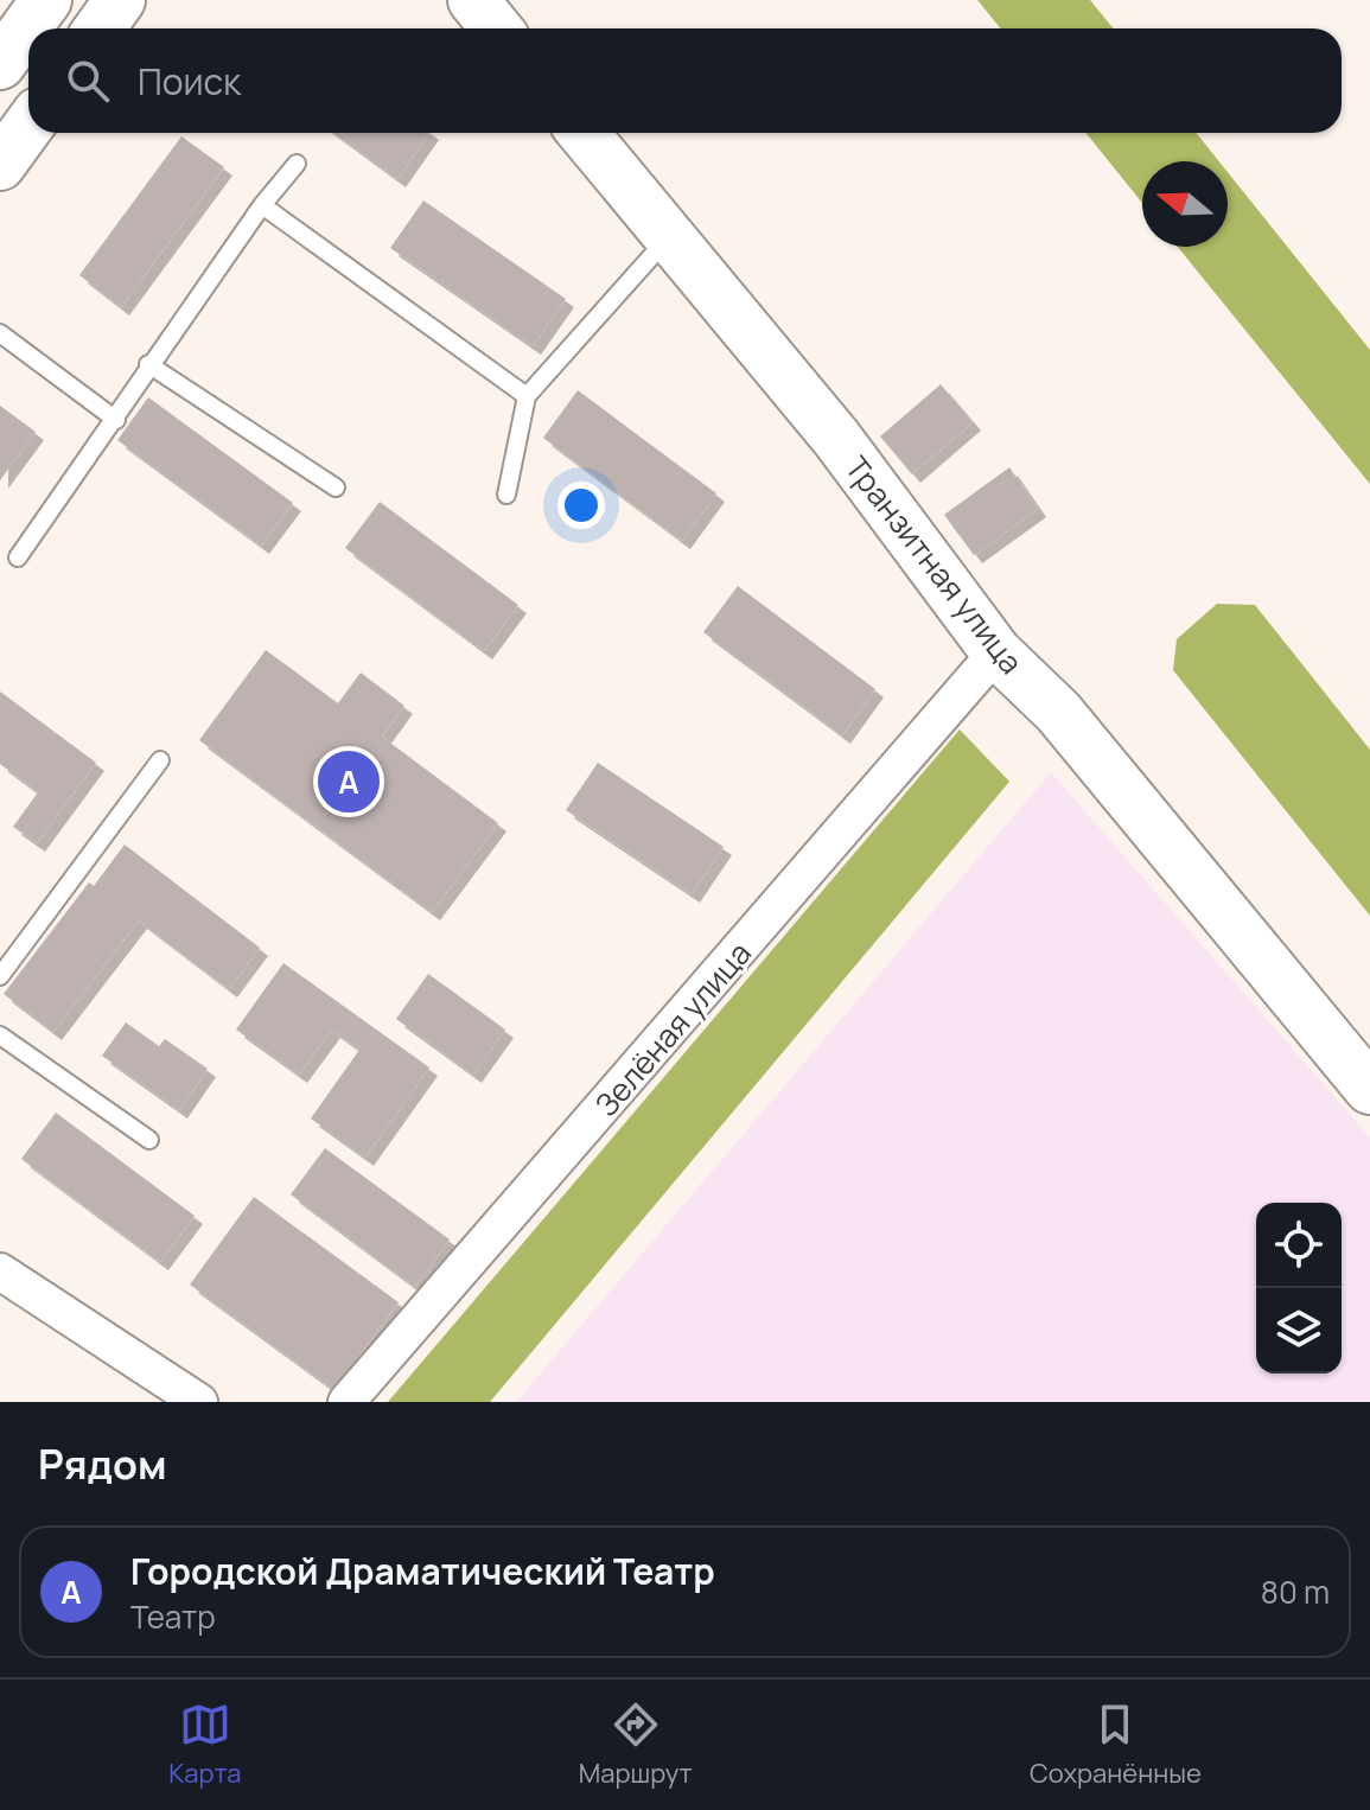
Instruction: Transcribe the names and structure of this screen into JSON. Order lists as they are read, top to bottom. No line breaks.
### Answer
{"streets":{"street":["Транзитная улица","Зелёная улица"]},"crossings":[["Транзитная улица","Зелёная улица"]],"north":"left","page":{"search":"Поиск","pins":"A","heading":"Рядом","list":[{"mark":"A","name":"Городской Драматический Театр","note":"Театр","value":"80 m"}],"nav":["Карта","Маршрут","Сохранённые"]}}
